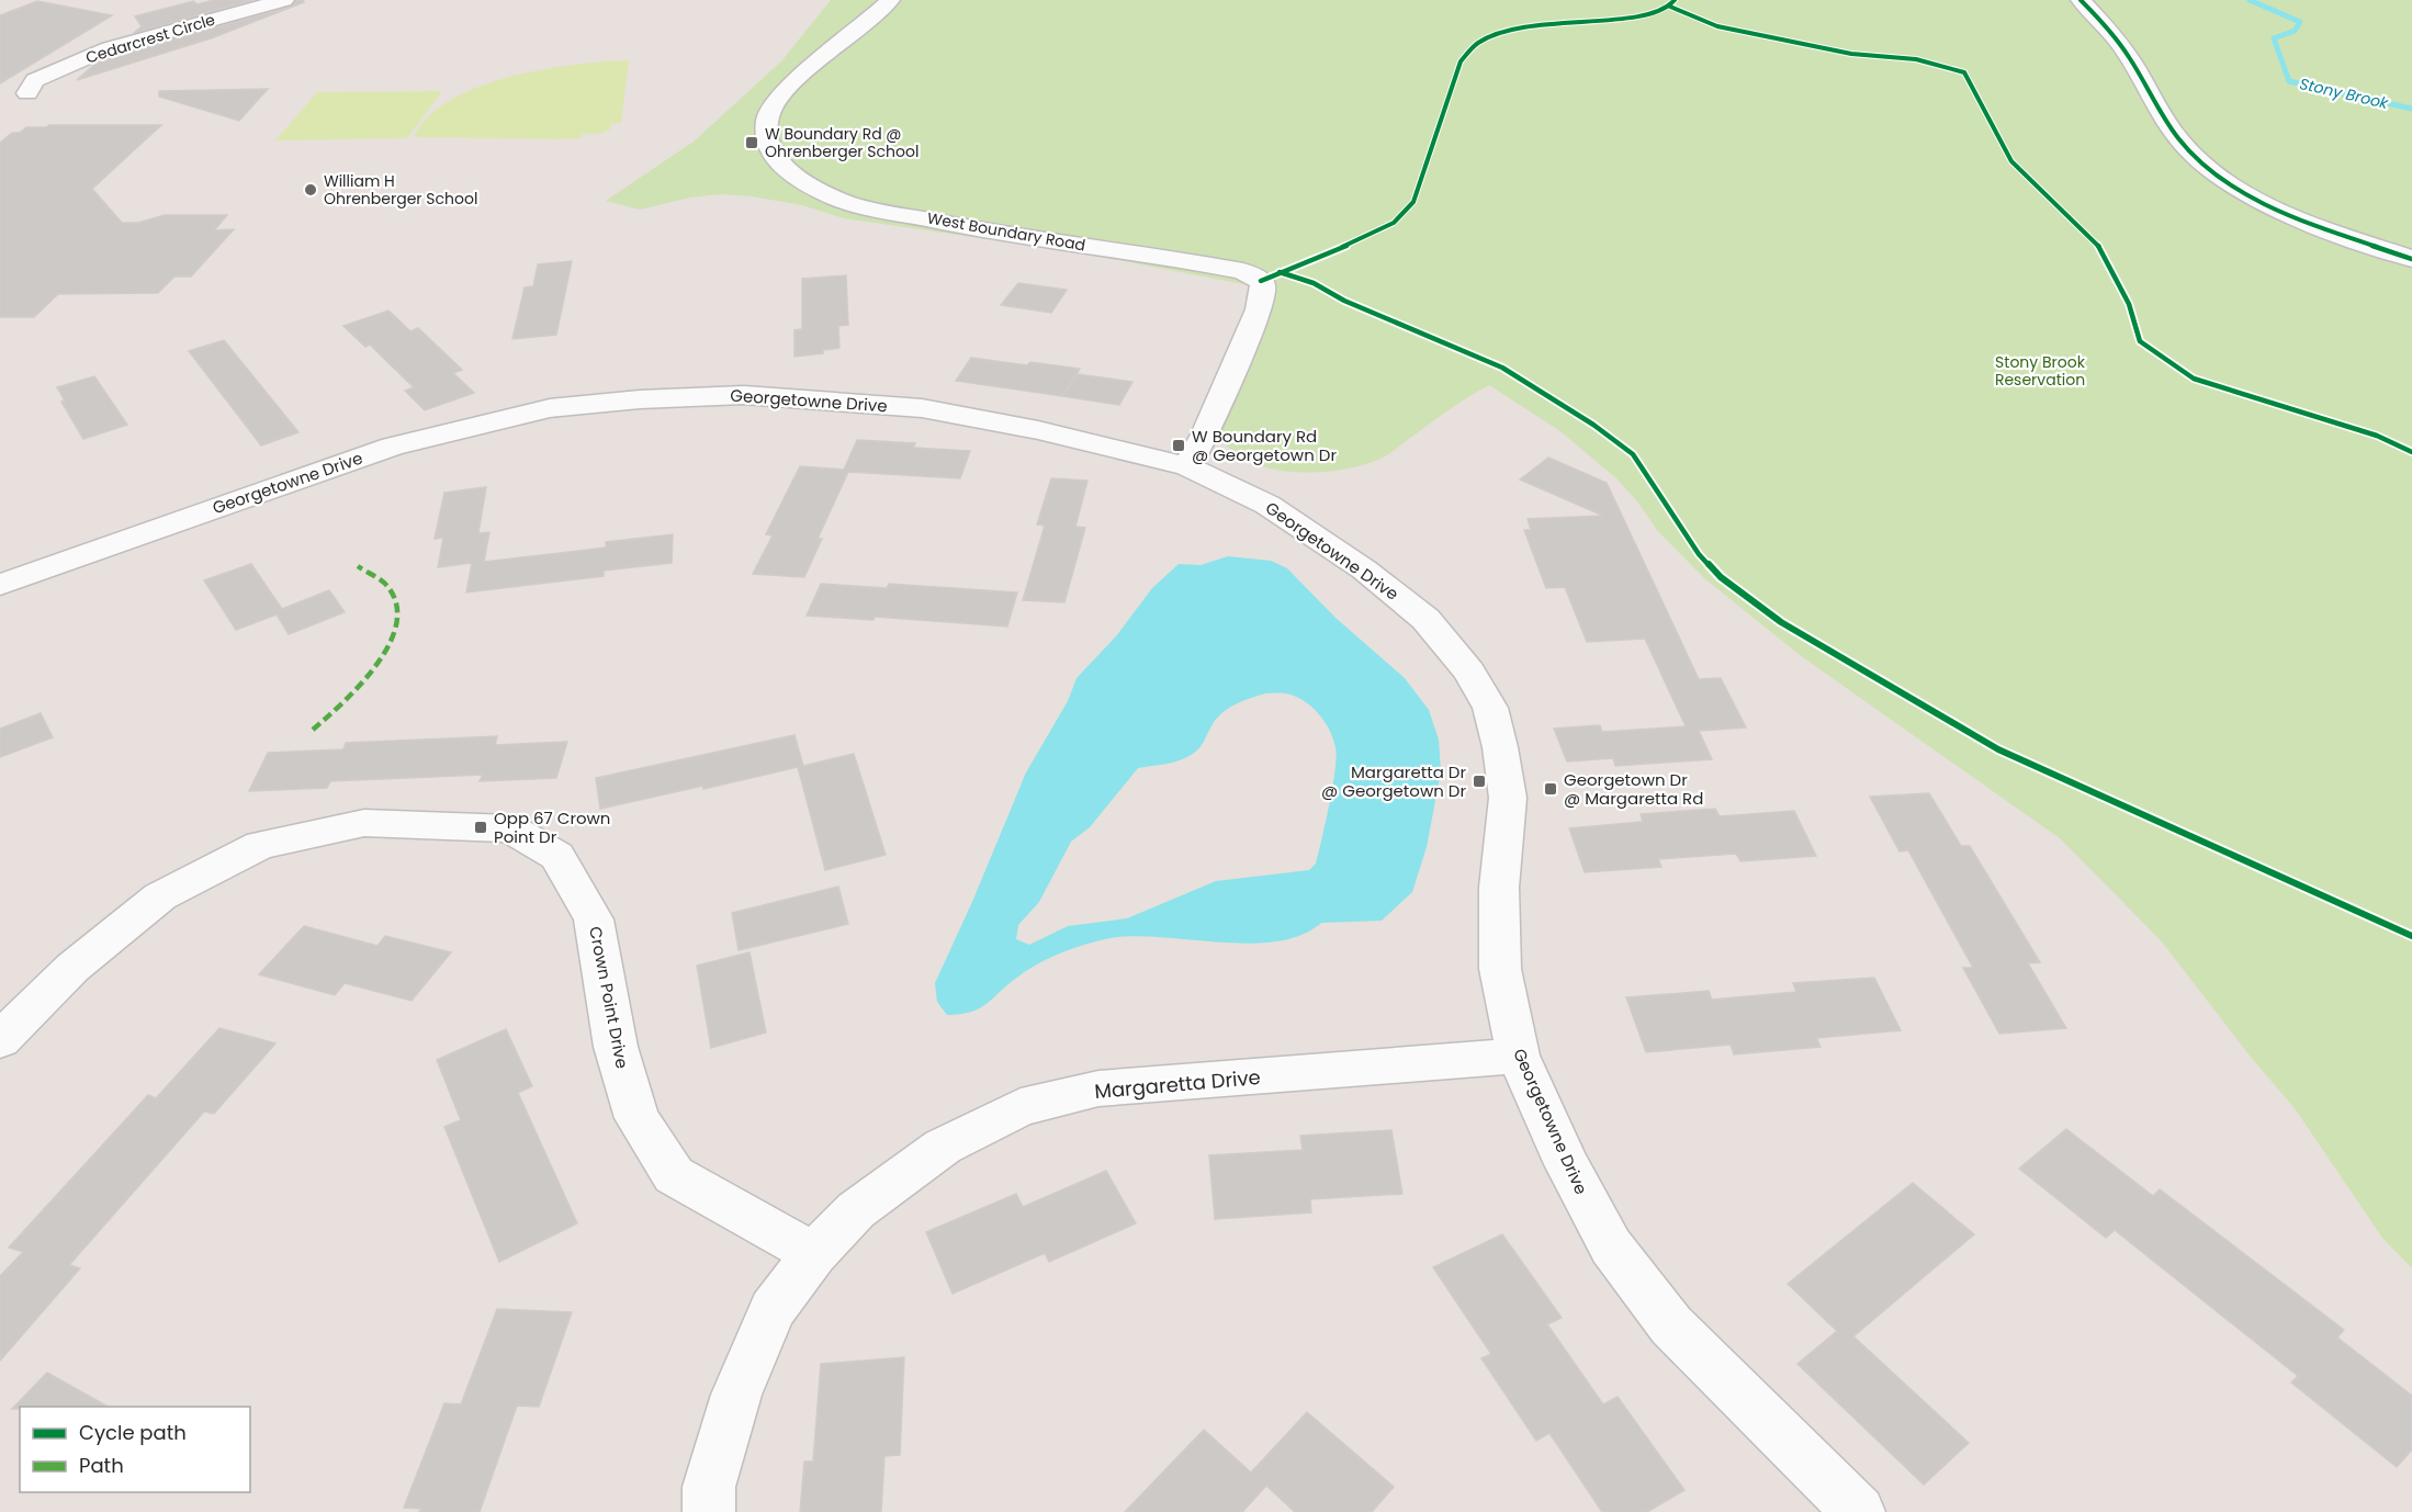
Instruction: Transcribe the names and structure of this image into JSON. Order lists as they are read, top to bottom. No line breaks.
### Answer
{"streets":{"street":["Cedarcrest Circle","West Boundary Road","Georgetowne Drive","Crown Point Drive","Margaretta Drive"]},"crossings":[["West Boundary Road","Georgetowne Drive"],["Georgetowne Drive","Margaretta Drive"],["Crown Point Drive","Margaretta Drive"]],"water":["Stony Brook"],"parks":["Stony Brook Reservation"],"places":{"transit":["W Boundary Rd @ Ohrenberger School","W Boundary Rd @ Georgetown Dr","Margaretta Dr @ Georgetown Dr","Georgetown Dr @ Margaretta Rd","Opp 67 Crown Point Dr"],"other":["William H Ohrenberger School"]},"legend":["Cycle path","Path"]}
